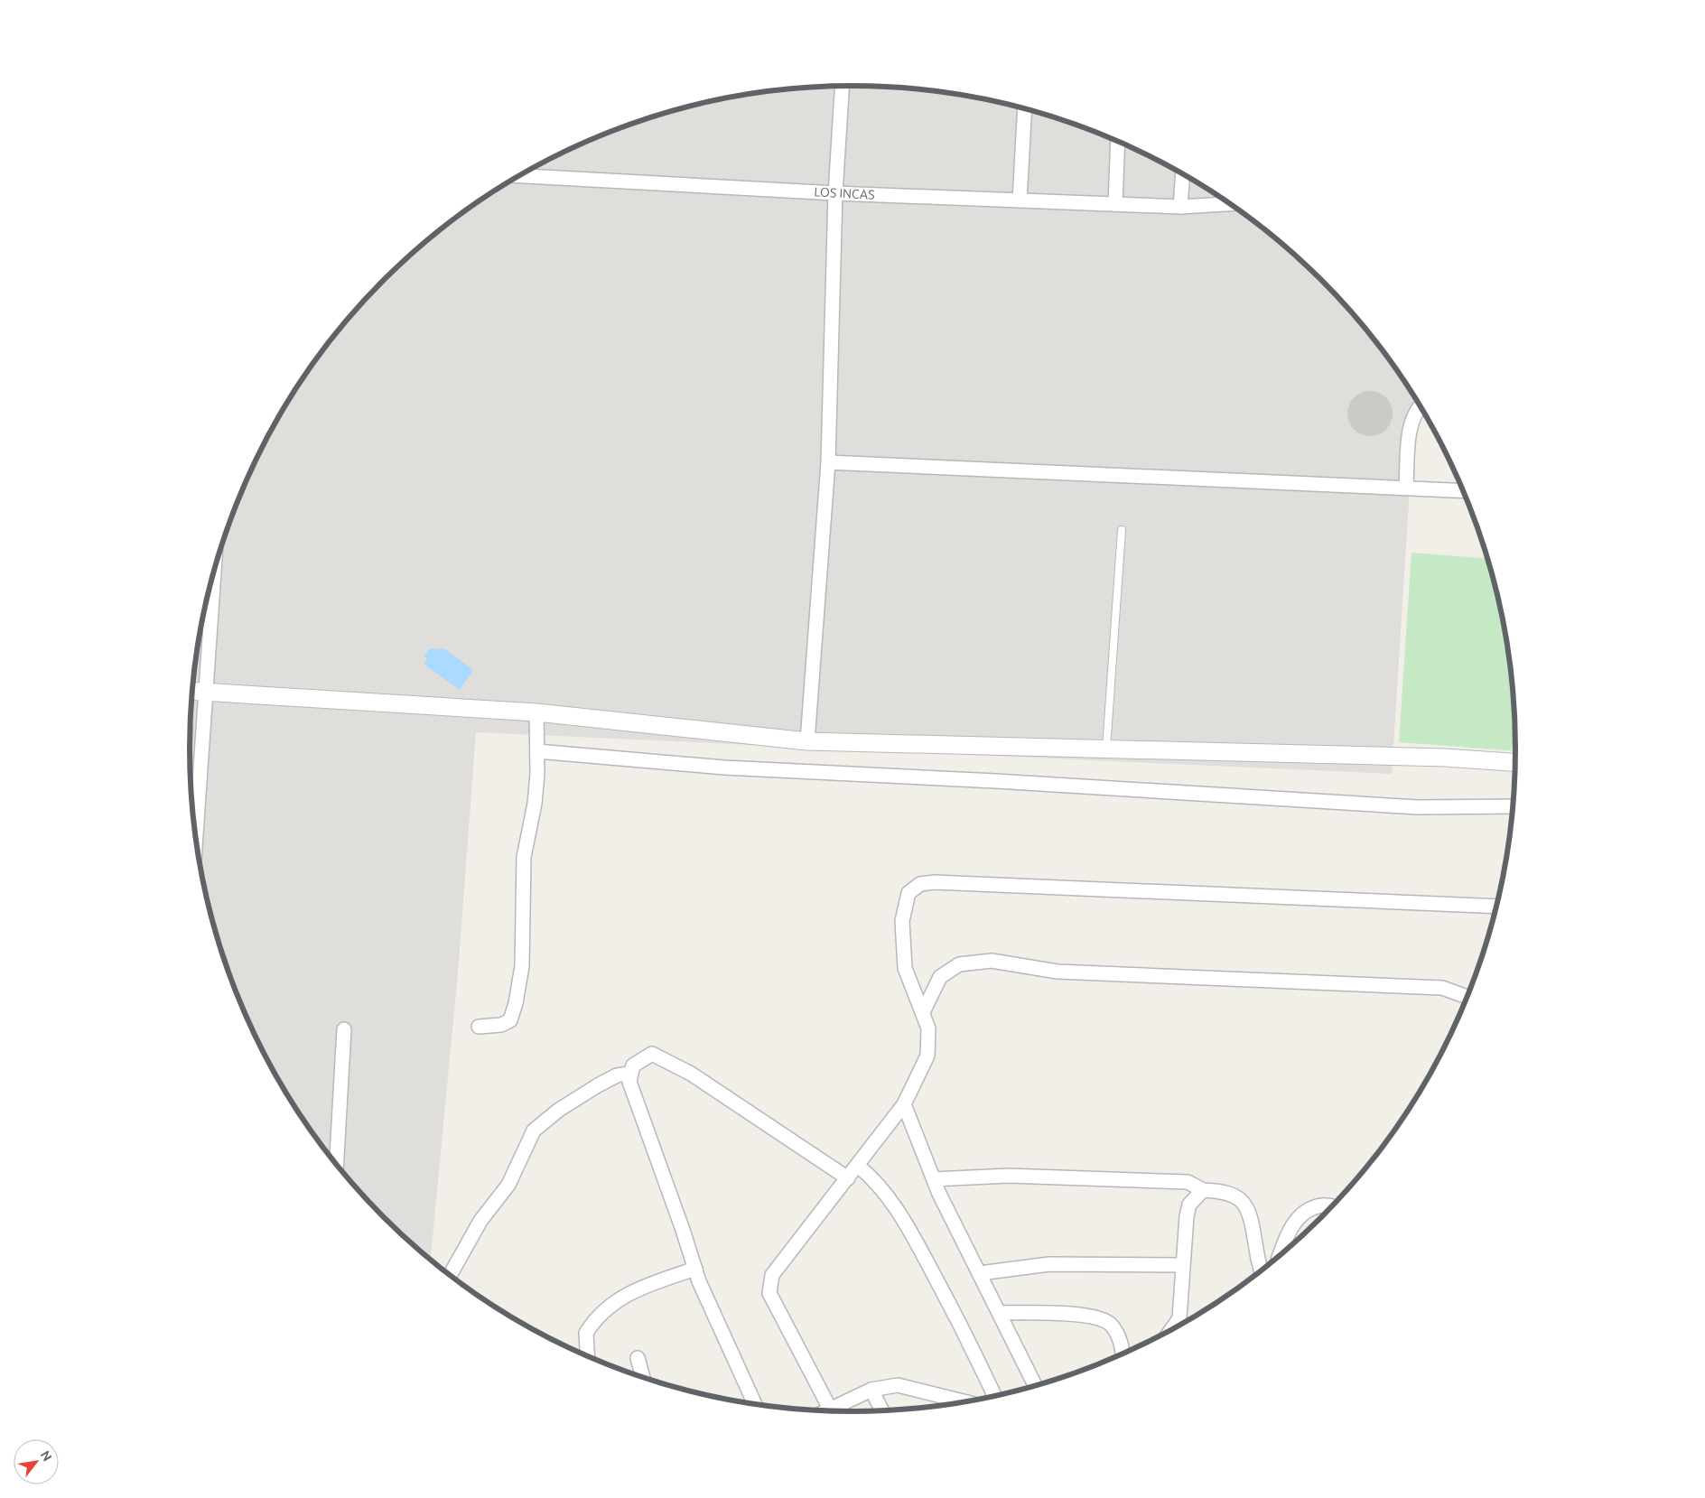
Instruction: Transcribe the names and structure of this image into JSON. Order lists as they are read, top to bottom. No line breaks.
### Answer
{"streets":{"street":["LOS INCAS"]},"north":"top right"}
